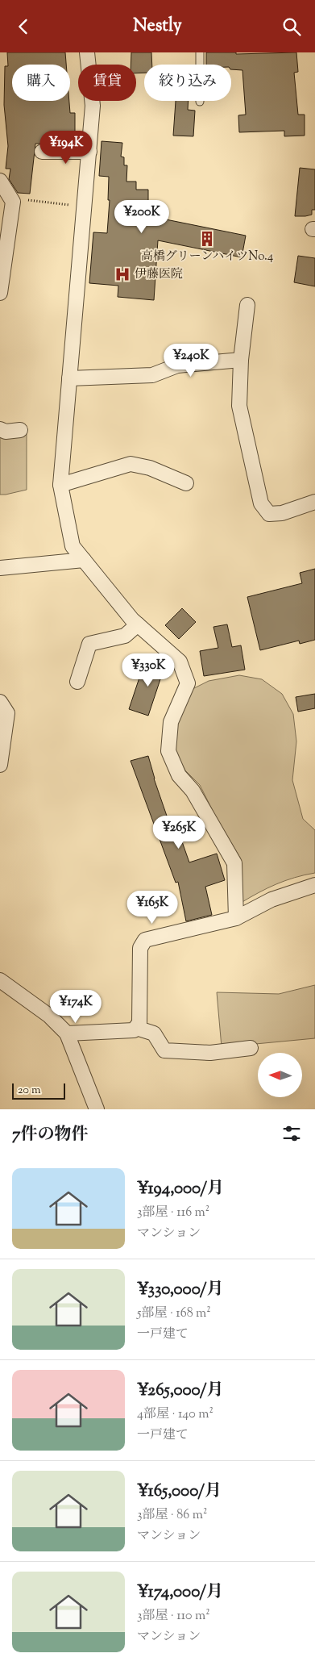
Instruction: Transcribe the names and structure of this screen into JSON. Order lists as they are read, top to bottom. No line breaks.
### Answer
{"places":{"building":["高橋グリーンハイツNo.4"],"hospital":["伊藤医院"]},"scale_bar":"20 m","north":"left","page":{"header":"Nestly","chip":["購入","賃貸","絞り込み"],"price":["¥194K","¥200K","¥240K","¥330K","¥265K","¥165K","¥174K"],"scale":"20 m","heading":"7件の物件","list":[{"name":"¥194,000/月","note":"3部屋 · 116 m² · マンション"},{"name":"¥330,000/月","note":"5部屋 · 168 m² · 一戸建て"},{"name":"¥265,000/月","note":"4部屋 · 140 m² · 一戸建て"},{"name":"¥165,000/月","note":"3部屋 · 86 m² · マンション"},{"name":"¥174,000/月","note":"3部屋 · 110 m² · マンション"}]}}
